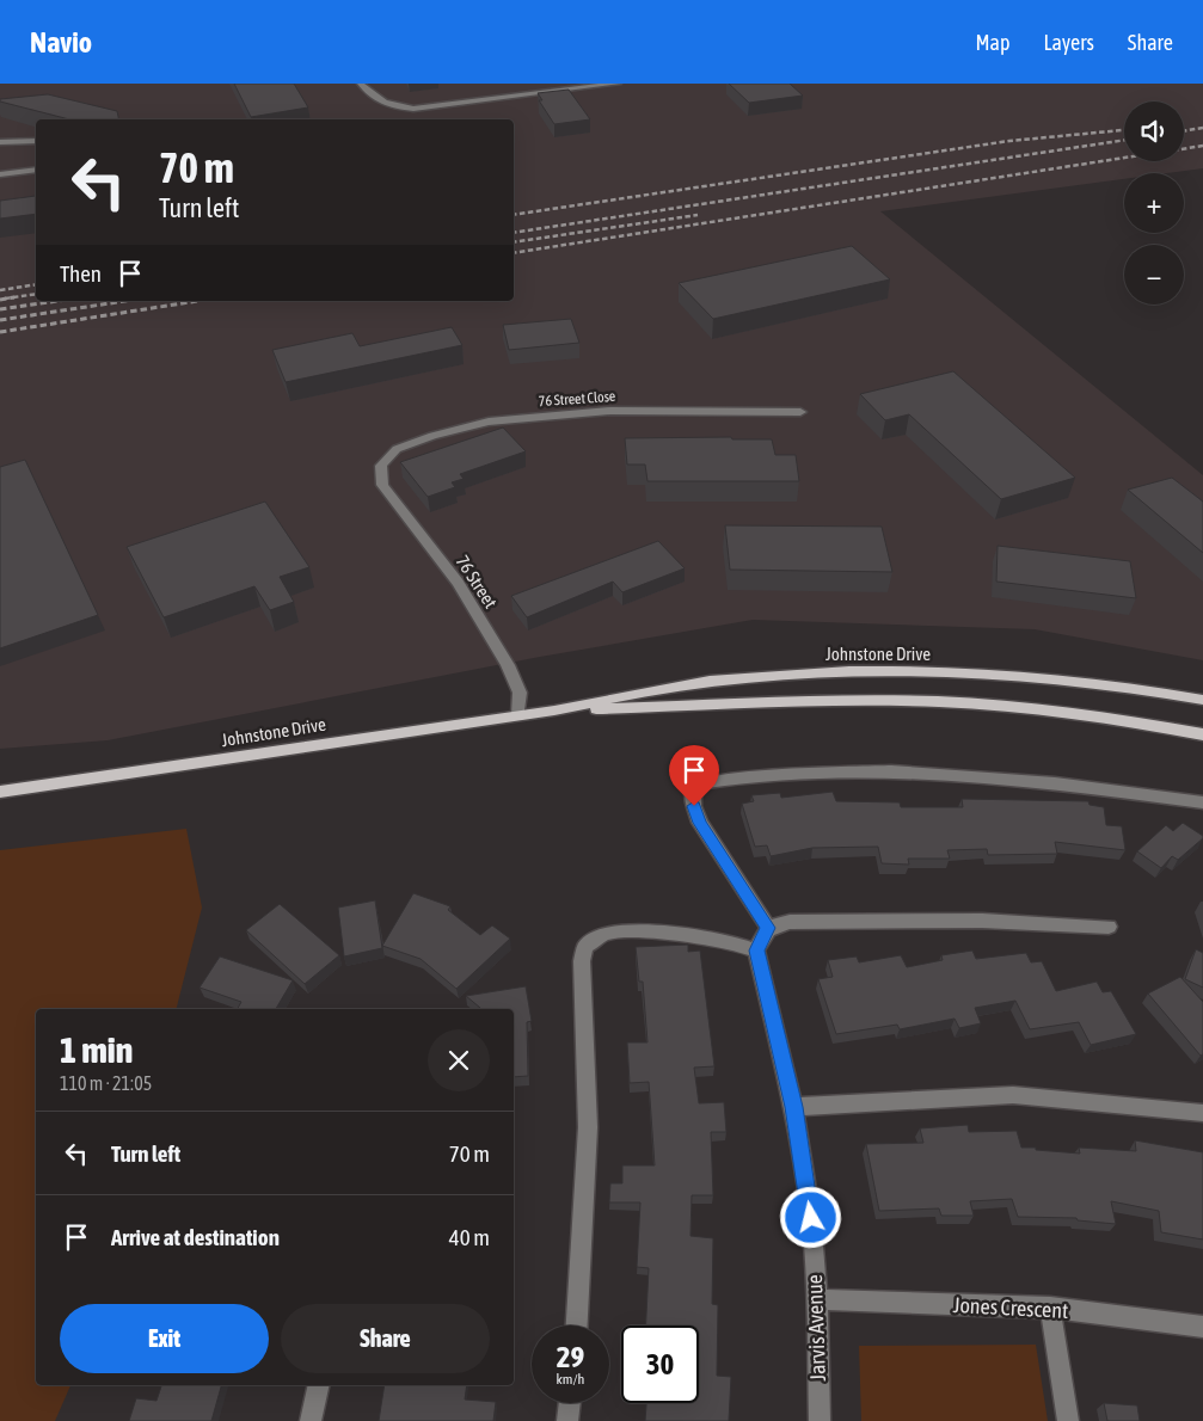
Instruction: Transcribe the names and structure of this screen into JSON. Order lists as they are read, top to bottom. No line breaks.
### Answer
{"streets":{"main road":["Johnstone Drive"],"street":["76 Street Close","76 Street","Jones Crescent","Jarvis Avenue"]},"crossings":[["76 Street Close","76 Street"],["76 Street","Johnstone Drive"],["Jones Crescent","Jarvis Avenue"]],"page":{"header":"Navio","nav":["Map","Layers","Share"],"map_buttons":["+","−"],"turn":["70 m","Turn left"],"then":"Then","heading":["1 min","110 m · 21:05"],"list":[{"name":"Turn left","value":"70 m"},{"name":"Arrive at destination","value":"40 m"}],"buttons":["Exit","Share"],"speed":"29 km/h","limit":"30"}}
